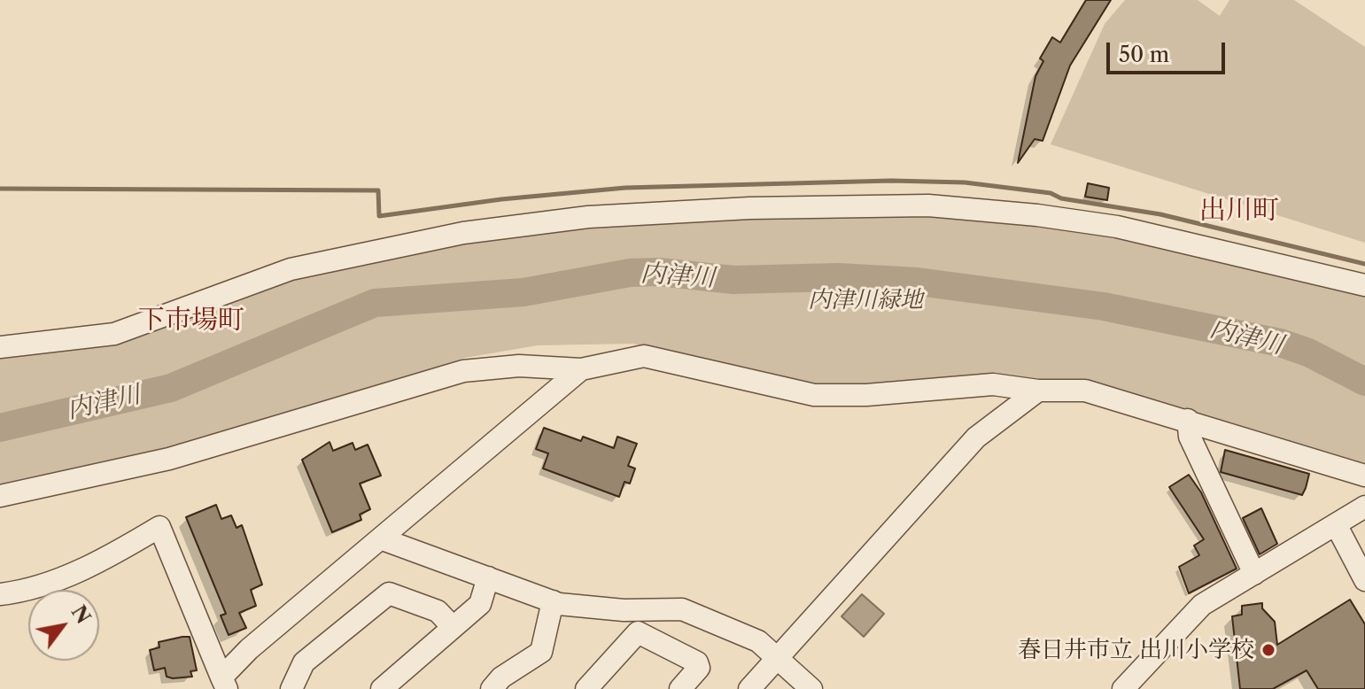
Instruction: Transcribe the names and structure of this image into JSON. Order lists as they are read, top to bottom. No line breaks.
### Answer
{"districts":["出川町","下市場町"],"water":["内津川"],"parks":["内津川緑地"],"places":["春日井市立 出川小学校"],"scale_bar":"50 m","north":"top right"}
